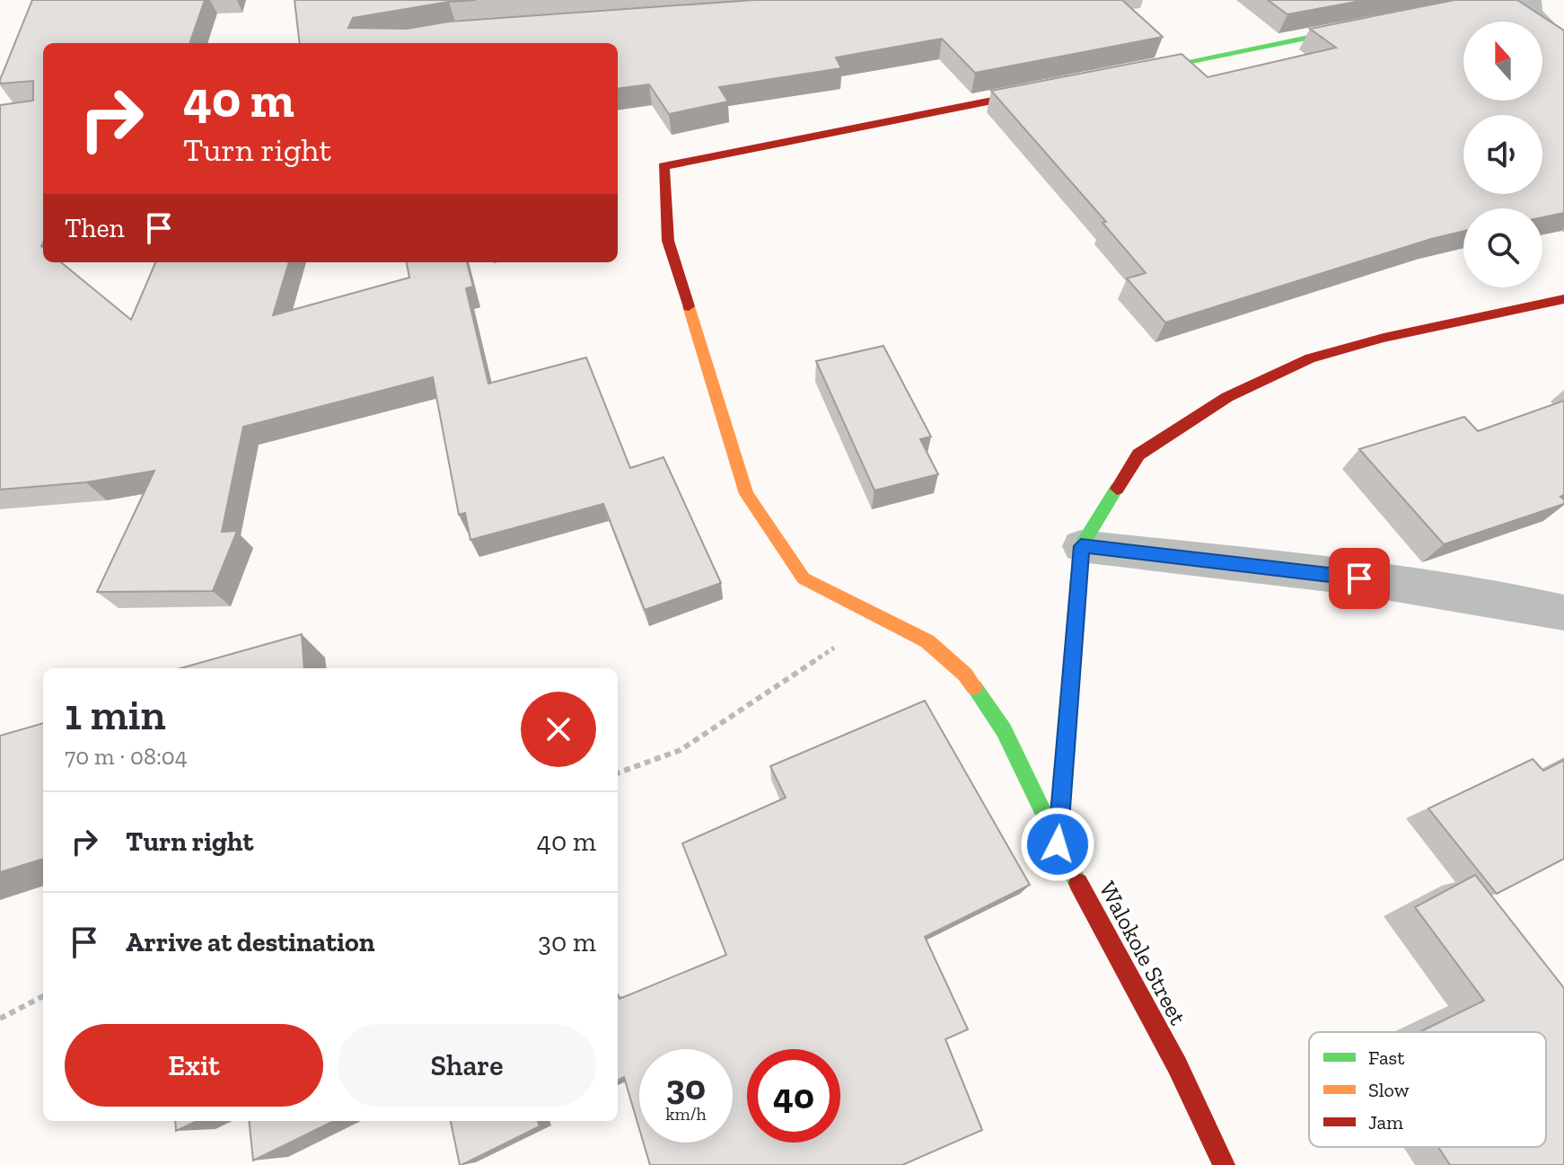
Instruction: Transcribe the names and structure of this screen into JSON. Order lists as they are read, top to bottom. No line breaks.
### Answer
{"streets":{"street":["Walokole Street"]},"legend":["Fast","Slow","Jam"],"north":"top","page":{"turn":["40 m","Turn right"],"then":"Then","heading":["1 min","70 m · 08:04"],"list":[{"name":"Turn right","value":"40 m"},{"name":"Arrive at destination","value":"30 m"}],"buttons":["Exit","Share"],"speed":"30 km/h","limit":"40"}}
